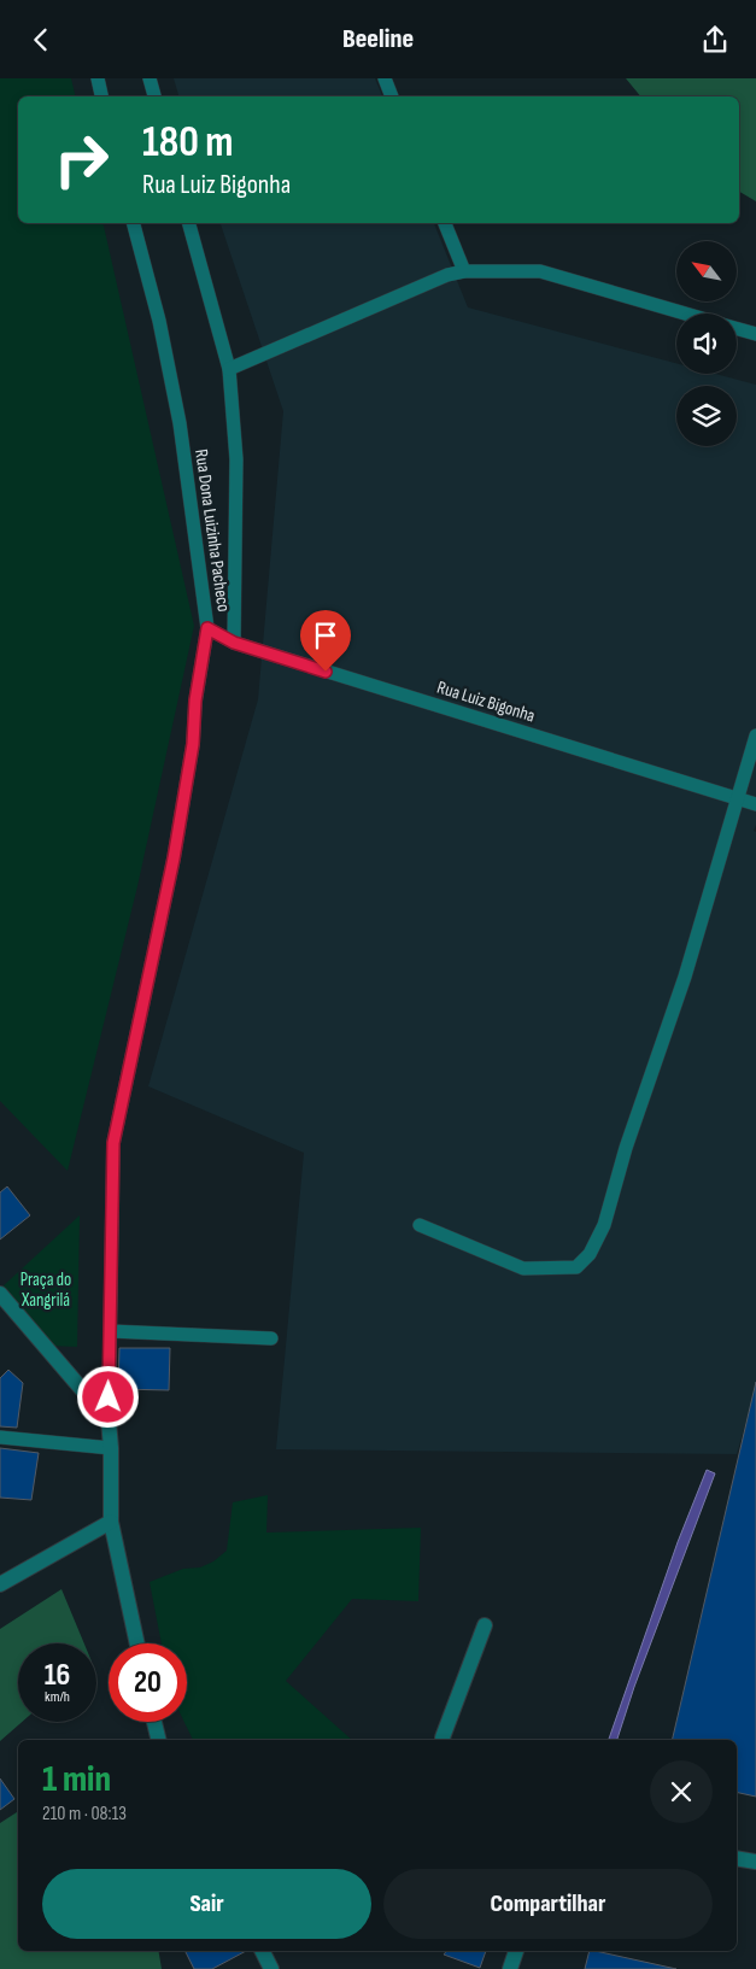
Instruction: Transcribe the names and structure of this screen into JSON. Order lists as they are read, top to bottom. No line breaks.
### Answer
{"streets":{"lane":["Rua Dona Luizinha Pacheco","Rua Luiz Bigonha"]},"crossings":[["Rua Dona Luizinha Pacheco","Rua Luiz Bigonha"]],"parks":["Praça do Xangrilá"],"north":"top left","page":{"header":"Beeline","turn":["180 m","Rua Luiz Bigonha"],"speed":"16 km/h","limit":"20","heading":["1 min","210 m · 08:13"],"buttons":["Sair","Compartilhar"]}}
